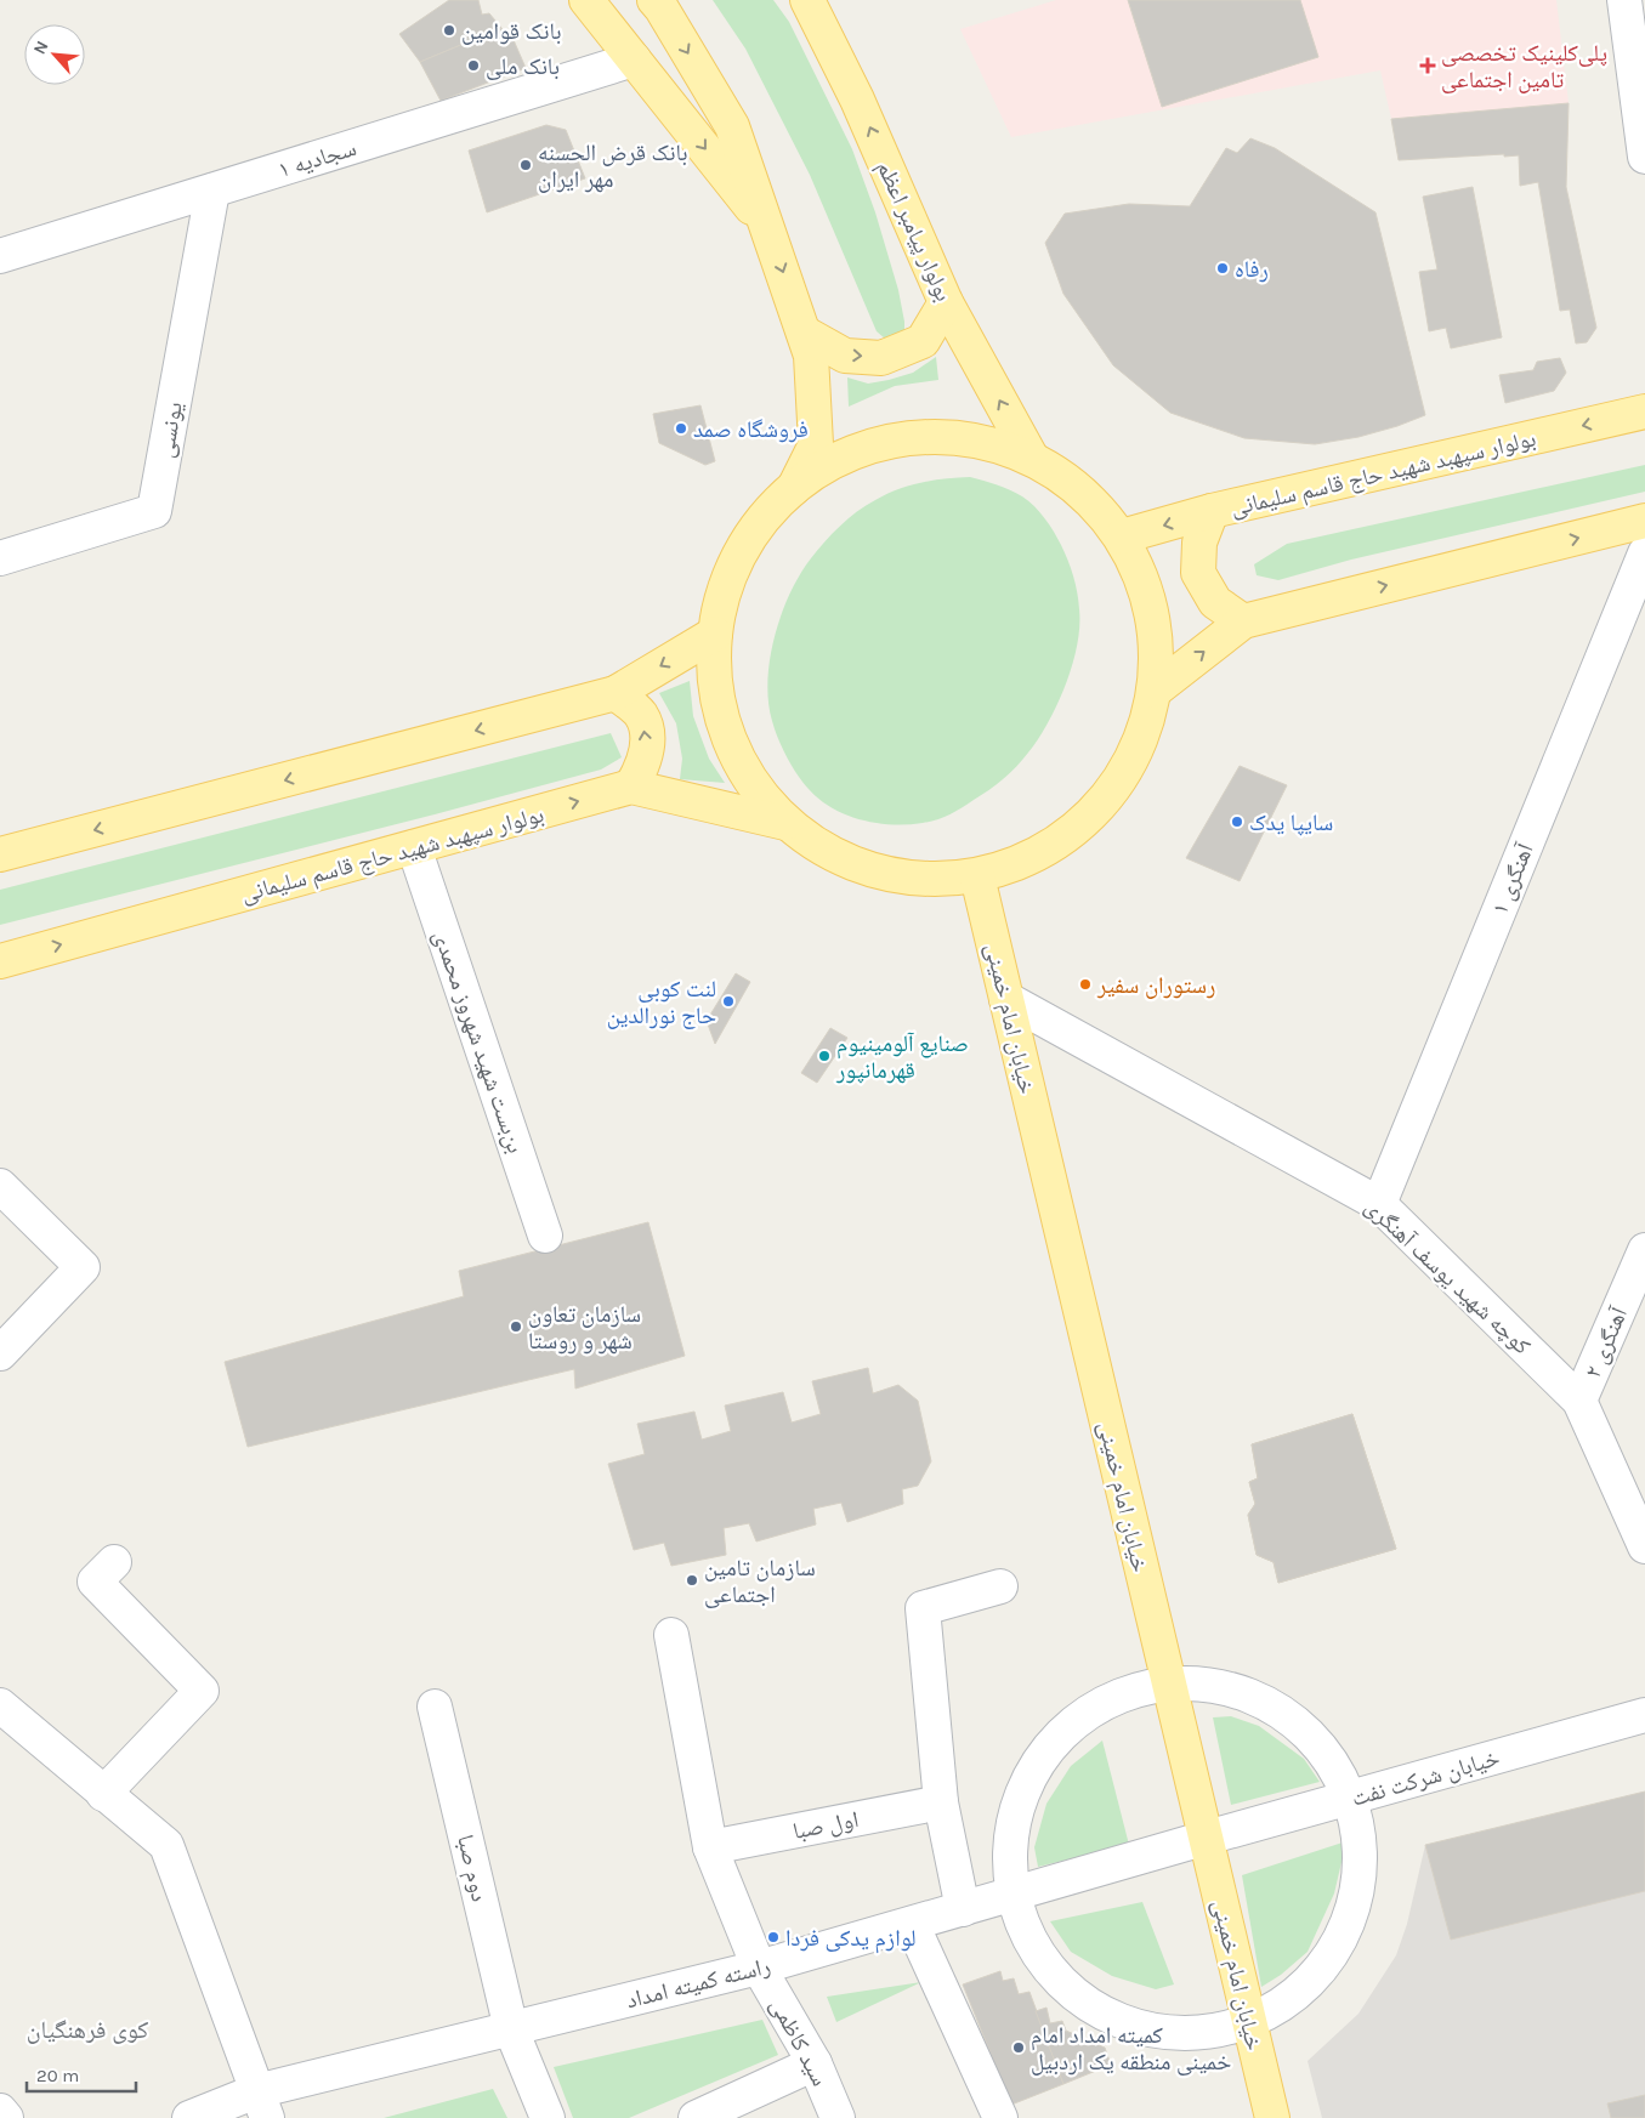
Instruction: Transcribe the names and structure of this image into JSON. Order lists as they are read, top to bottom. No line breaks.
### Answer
{"streets":{"main road":["بولوار پیامبر اعظم","بولوار سپهبد شهید حاج قاسم سلیمانی","خیابان امام خمینی"],"street":["سجادیه ۱","یونسی","آهنگری ۱","بن‌بست شهید شهروز محمدی","کوچه شهید یوسف آهنگری","آهنگری ۲","خیابان شرکت نفت","اول صبا","دوم صبا","راسته کمیته امداد","سید کاظمی"]},"crossings":[["سجادیه ۱","یونسی"],["بولوار سپهبد شهید حاج قاسم سلیمانی","بن‌بست شهید شهروز محمدی"],["آهنگری ۱","کوچه شهید یوسف آهنگری"],["خیابان امام خمینی","کوچه شهید یوسف آهنگری"],["خیابان امام خمینی","خیابان شرکت نفت"],["خیابان امام خمینی","راسته کمیته امداد"],["کوچه شهید یوسف آهنگری","آهنگری ۲"],["خیابان شرکت نفت","راسته کمیته امداد"],["دوم صبا","راسته کمیته امداد"],["راسته کمیته امداد","سید کاظمی"]],"districts":["کوی فرهنگیان"],"places":{"other":["بانک قوامین","بانک ملی","بانک قرض الحسنه مهر ایران","رفاه","فروشگاه صمد","سایپا یدک","رستوران سفیر","لنت کوبی حاج نورالدین","صنایع آلومینیوم قهرمانپور","سازمان تعاون شهر و روستا","سازمان تامین اجتماعی","لوازم یدکی فردا","کمیته امداد امام خمینی منطقه یک اردبیل"],"health":["پلی‌کلینیک تخصصی تامین اجتماعی"]},"scale_bar":"20 m","north":"top left"}
